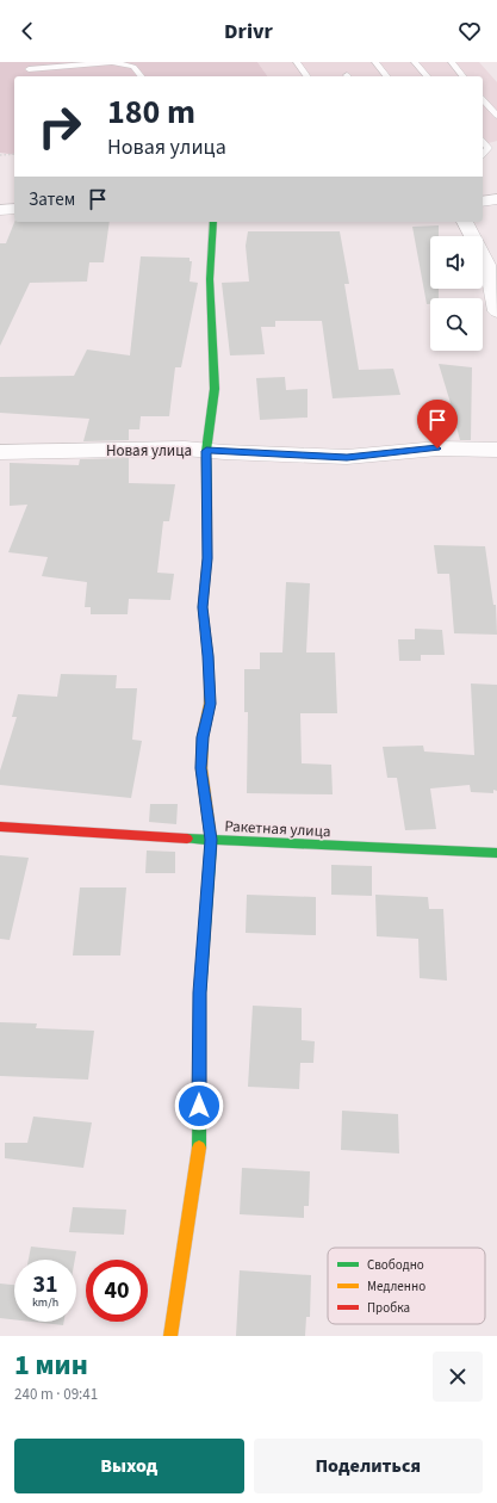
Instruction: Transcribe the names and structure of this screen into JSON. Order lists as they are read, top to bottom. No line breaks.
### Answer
{"streets":{"street":["Новая улица","Ракетная улица"]},"legend":["Свободно","Медленно","Пробка"],"page":{"header":"Drivr","turn":["180 m","Новая улица"],"then":"Затем","speed":"31 km/h","limit":"40","heading":["1 мин","240 m · 09:41"],"buttons":["Выход","Поделиться"]}}
